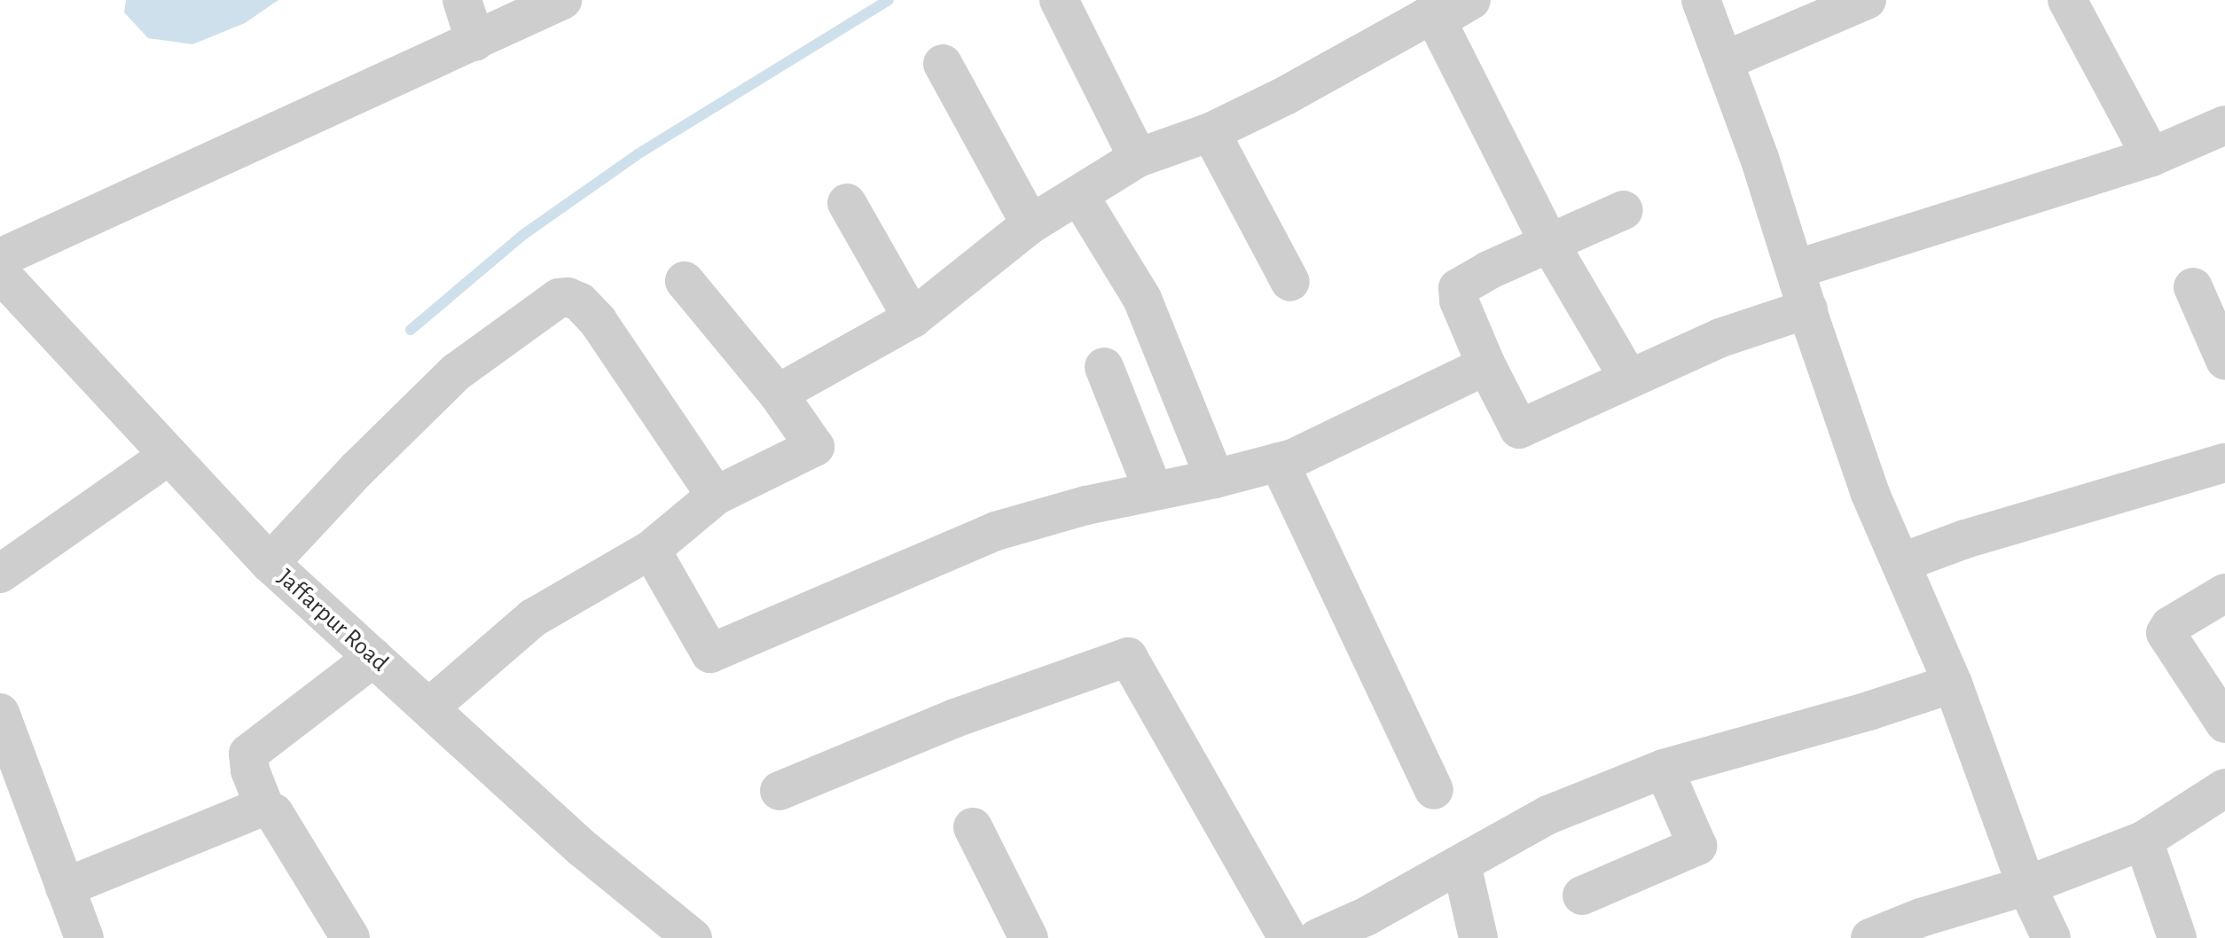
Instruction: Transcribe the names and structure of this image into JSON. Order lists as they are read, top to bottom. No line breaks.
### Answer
{"streets":{"street":["Jaffarpur Road"]}}
